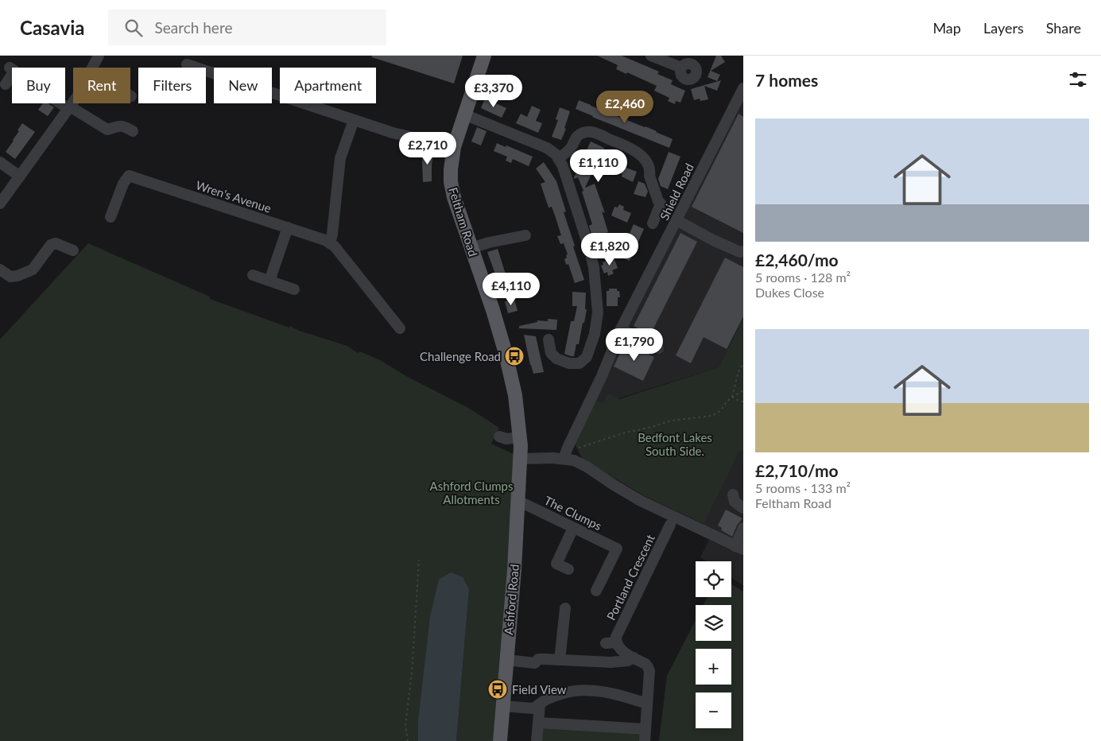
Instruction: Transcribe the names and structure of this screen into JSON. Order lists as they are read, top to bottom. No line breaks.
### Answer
{"streets":{"main road":["Feltham Road","Ashford Road"],"street":["Shield Road","Wren's Avenue","The Clumps","Portland Crescent"]},"crossings":[["Feltham Road","Ashford Road"],["The Clumps","Ashford Road"]],"parks":["Bedfont Lakes South Side.","Ashford Clumps Allotments"],"places":{"bus stop":["Challenge Road","Field View"]},"page":{"header":"Casavia","search":"Search here","nav":["Map","Layers","Share"],"heading":"7 homes","chip":["Buy","Rent","Filters","New","Apartment"],"price":["£3,370","£2,460","£2,710","£1,110","£1,820","£4,110","£1,790"],"list":[{"name":"£2,460/mo","note":"5 rooms · 128 m² · Dukes Close"},{"name":"£2,710/mo","note":"5 rooms · 133 m² · Feltham Road"}],"map_buttons":["+","−"]}}
